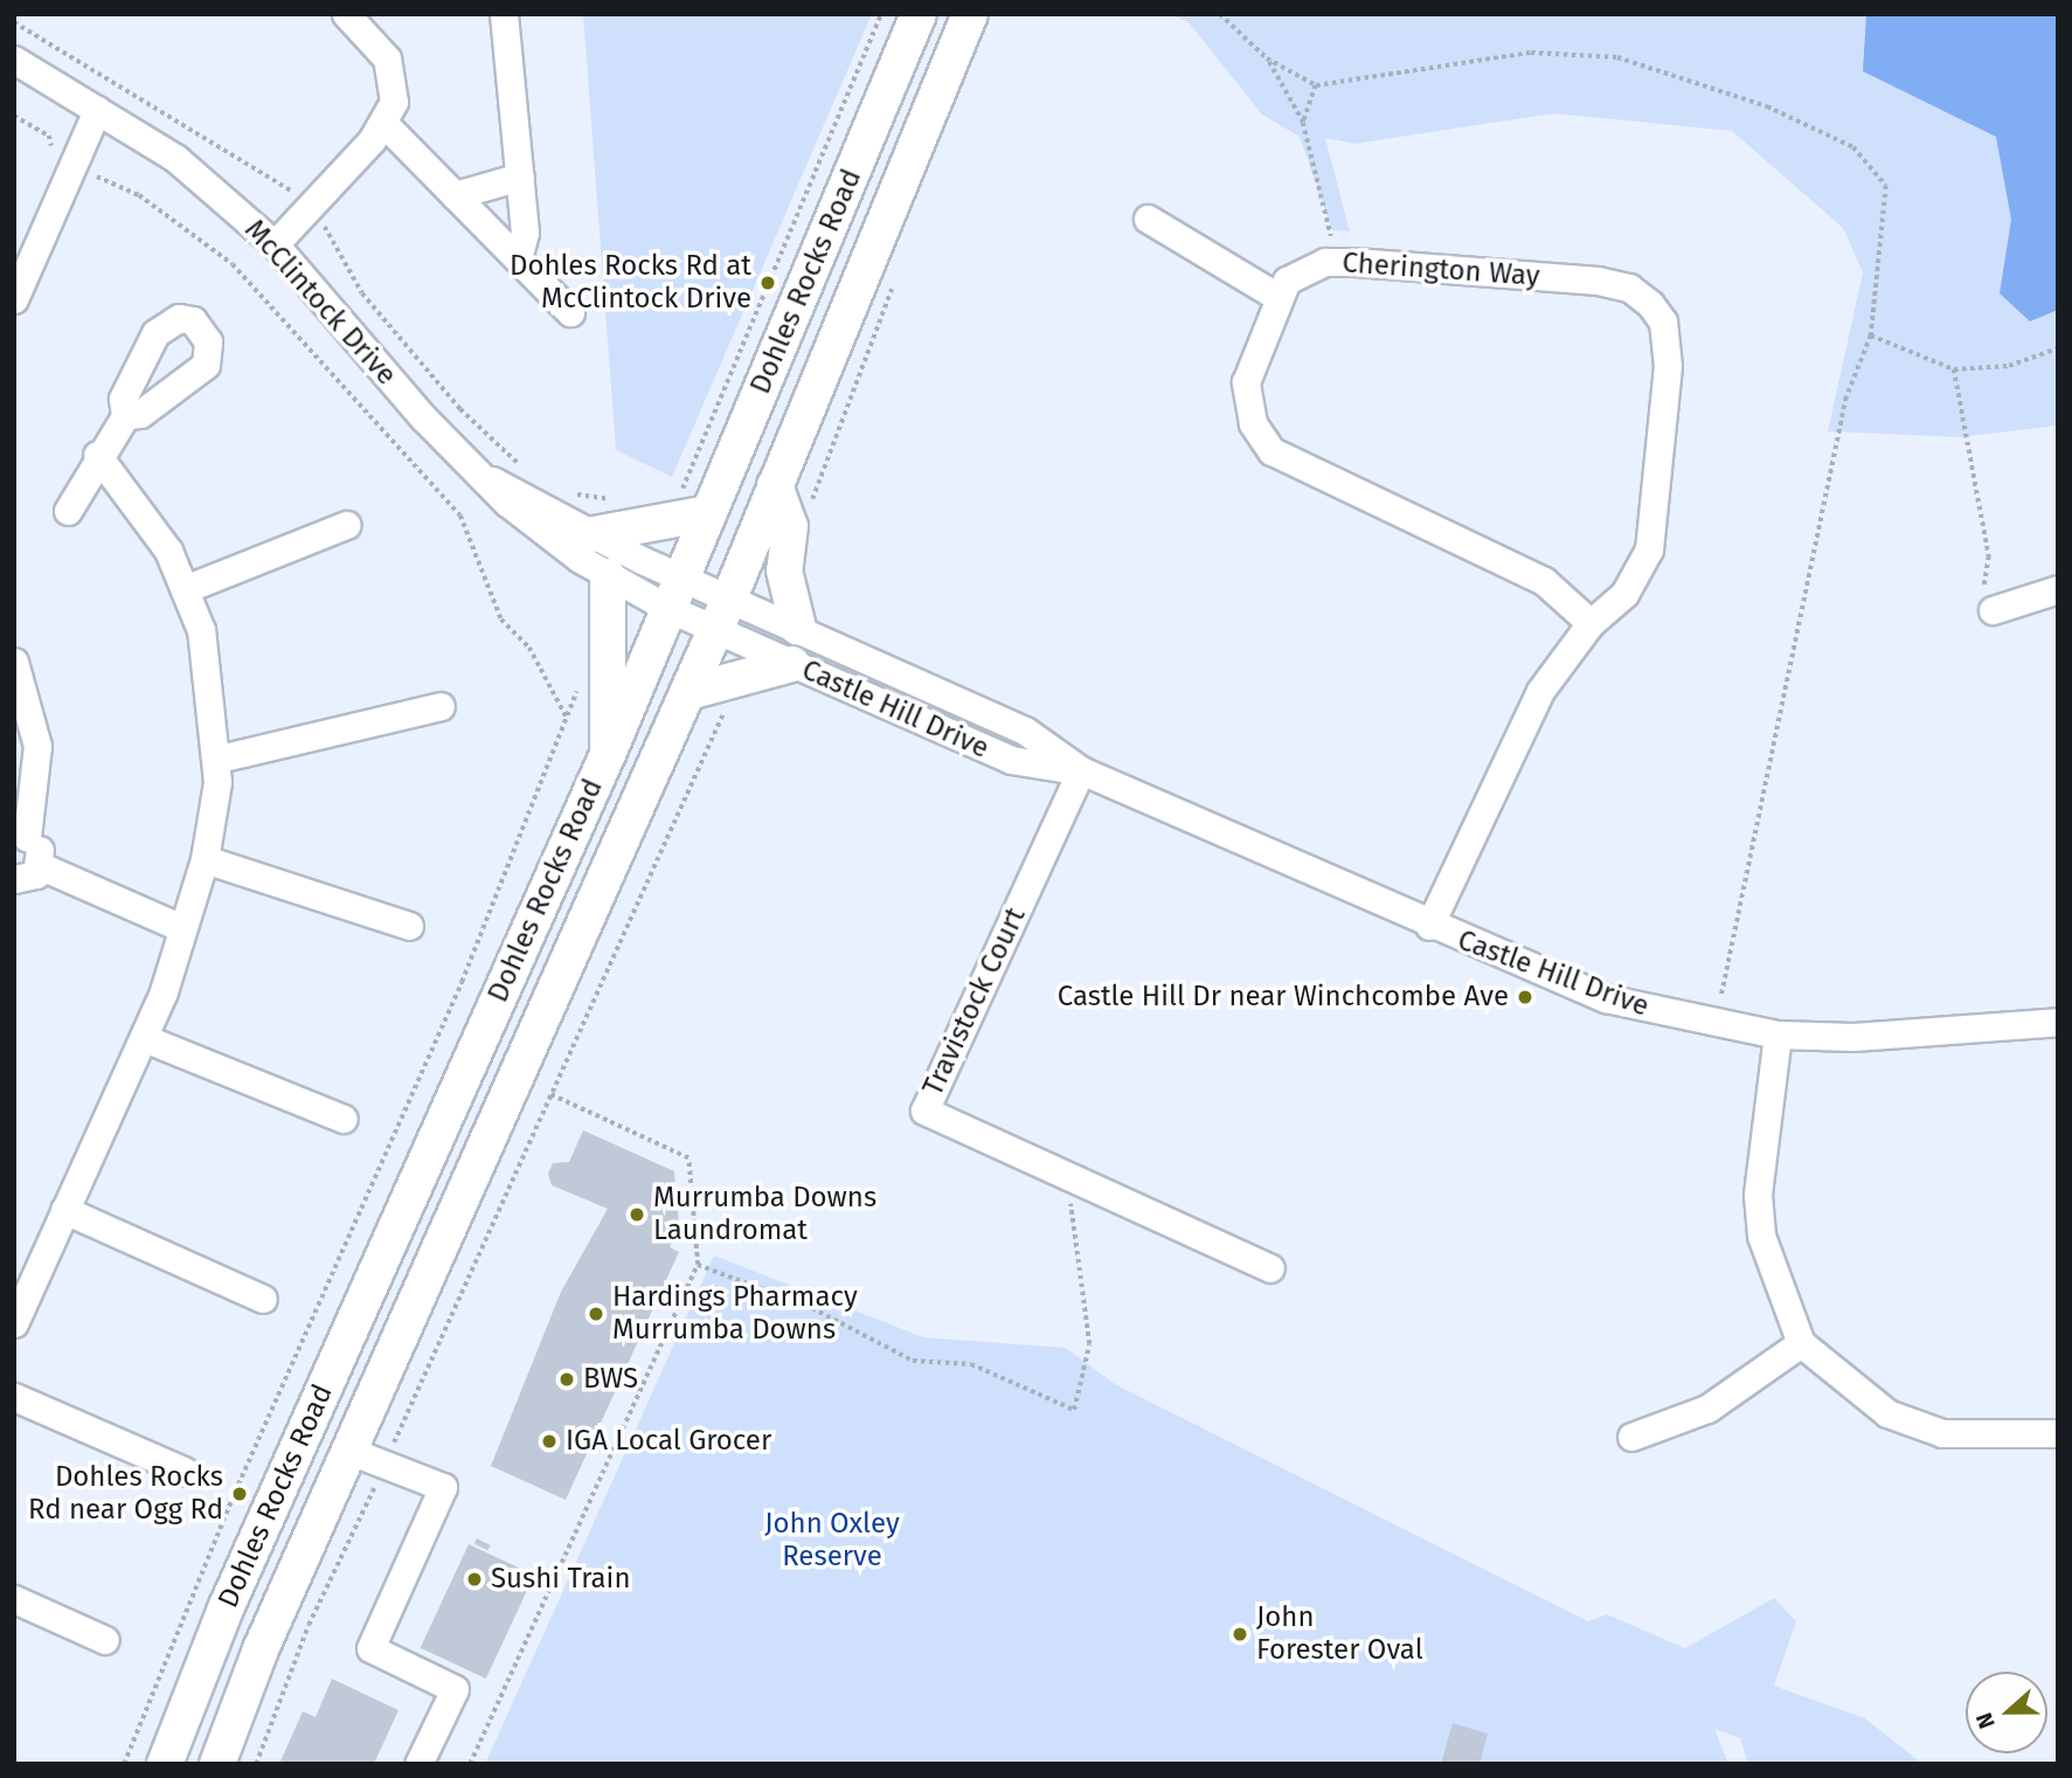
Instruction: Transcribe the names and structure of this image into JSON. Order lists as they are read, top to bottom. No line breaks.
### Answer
{"streets":{"main road":["Dohles Rocks Road"],"street":["Cherington Way","McClintock Drive","Castle Hill Drive","Travistock Court"]},"crossings":[["Cherington Way","Castle Hill Drive"],["Dohles Rocks Road","McClintock Drive"],["Dohles Rocks Road","Castle Hill Drive"],["McClintock Drive","Castle Hill Drive"],["Castle Hill Drive","Travistock Court"]],"parks":["John Oxley Reserve"],"places":["Dohles Rocks Rd at McClintock Drive","Castle Hill Dr near Winchcombe Ave","Murrumba Downs Laundromat","Hardings Pharmacy Murrumba Downs","BWS","IGA Local Grocer","Dohles Rocks Rd near Ogg Rd","Sushi Train","John Forester Oval"],"north":"left"}
